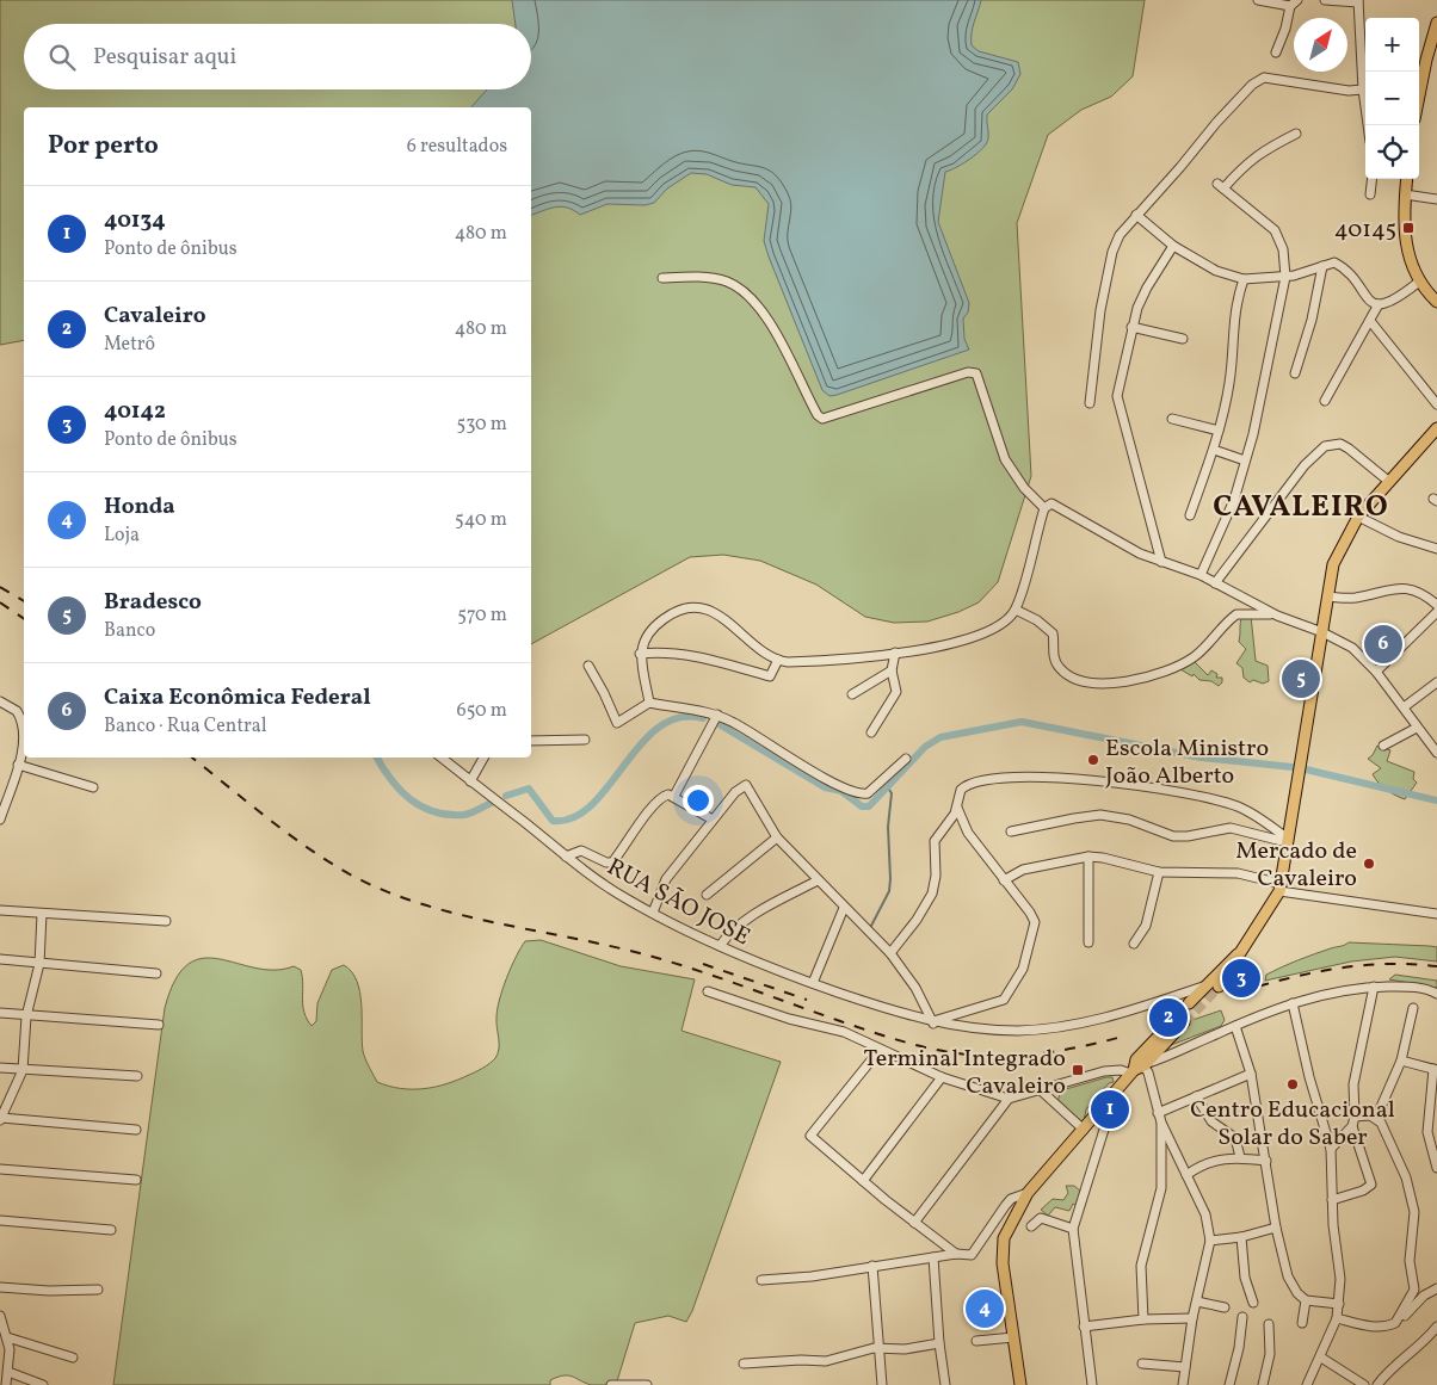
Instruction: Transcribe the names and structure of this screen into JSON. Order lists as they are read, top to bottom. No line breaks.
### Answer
{"streets":{"street":["RUA SÃO JOSE"]},"districts":["CAVALEIRO"],"places":{"transit":["40145","Terminal Integrado Cavaleiro"],"other":["Escola Ministro João Alberto","Mercado de Cavaleiro","Centro Educacional Solar do Saber"]},"north":"top right","page":{"map_buttons":["+","−"],"search":"Pesquisar aqui","heading":["Por perto","6 resultados"],"list":[{"mark":"1","name":"40134","note":"Ponto de ônibus","value":"480 m"},{"mark":"2","name":"Cavaleiro","note":"Metrô","value":"480 m"},{"mark":"3","name":"40142","note":"Ponto de ônibus","value":"530 m"},{"mark":"4","name":"Honda","note":"Loja","value":"540 m"},{"mark":"5","name":"Bradesco","note":"Banco","value":"570 m"},{"mark":"6","name":"Caixa Econômica Federal","note":"Banco · Rua Central","value":"650 m"}],"pins":["6","5","3","2","1","4"]}}
